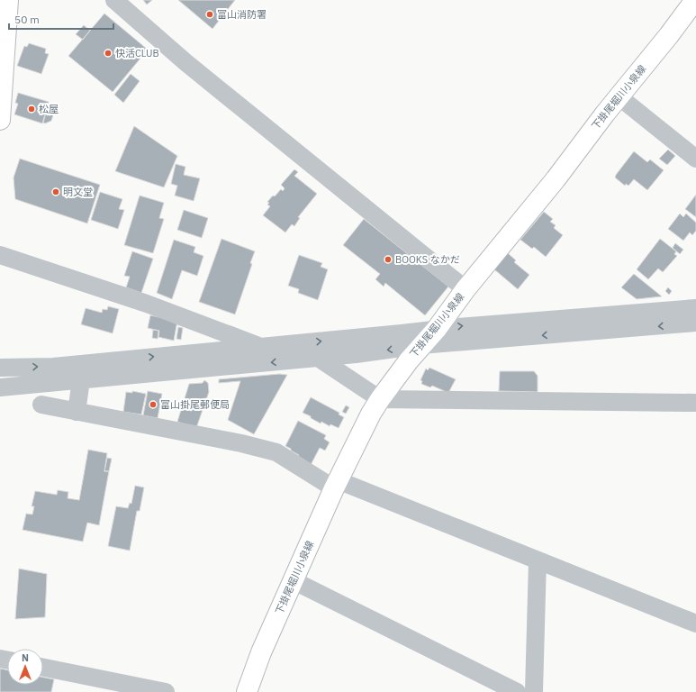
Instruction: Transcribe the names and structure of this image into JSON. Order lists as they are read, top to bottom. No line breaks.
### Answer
{"streets":{"main road":["下掛尾堀川小泉線"]},"places":["富山消防署","快活CLUB","松屋","明文堂","BOOKS なかだ","富山掛尾郵便局"],"scale_bar":"50 m","north":"top"}
